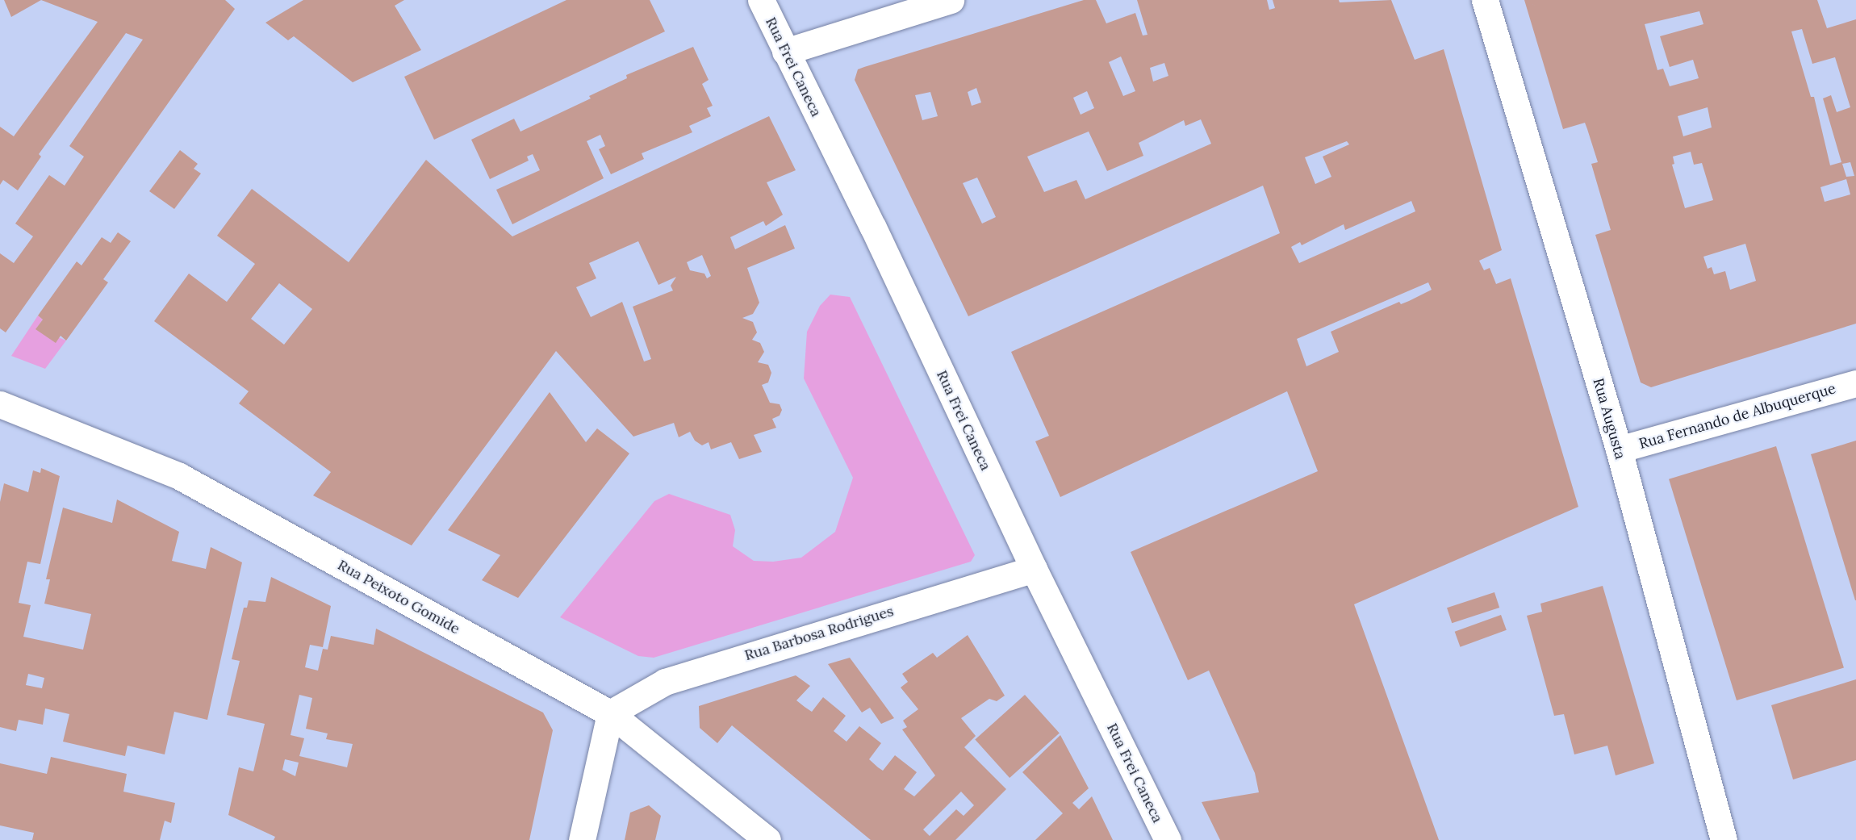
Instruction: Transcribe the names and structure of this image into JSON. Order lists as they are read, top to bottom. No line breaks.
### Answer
{"streets":{"street":["Rua Frei Caneca","Rua Fernando de Albuquerque","Rua Augusta","Rua Peixoto Gomide","Rua Barbosa Rodrigues"]},"crossings":[["Rua Frei Caneca","Rua Barbosa Rodrigues"],["Rua Fernando de Albuquerque","Rua Augusta"],["Rua Peixoto Gomide","Rua Barbosa Rodrigues"]]}
